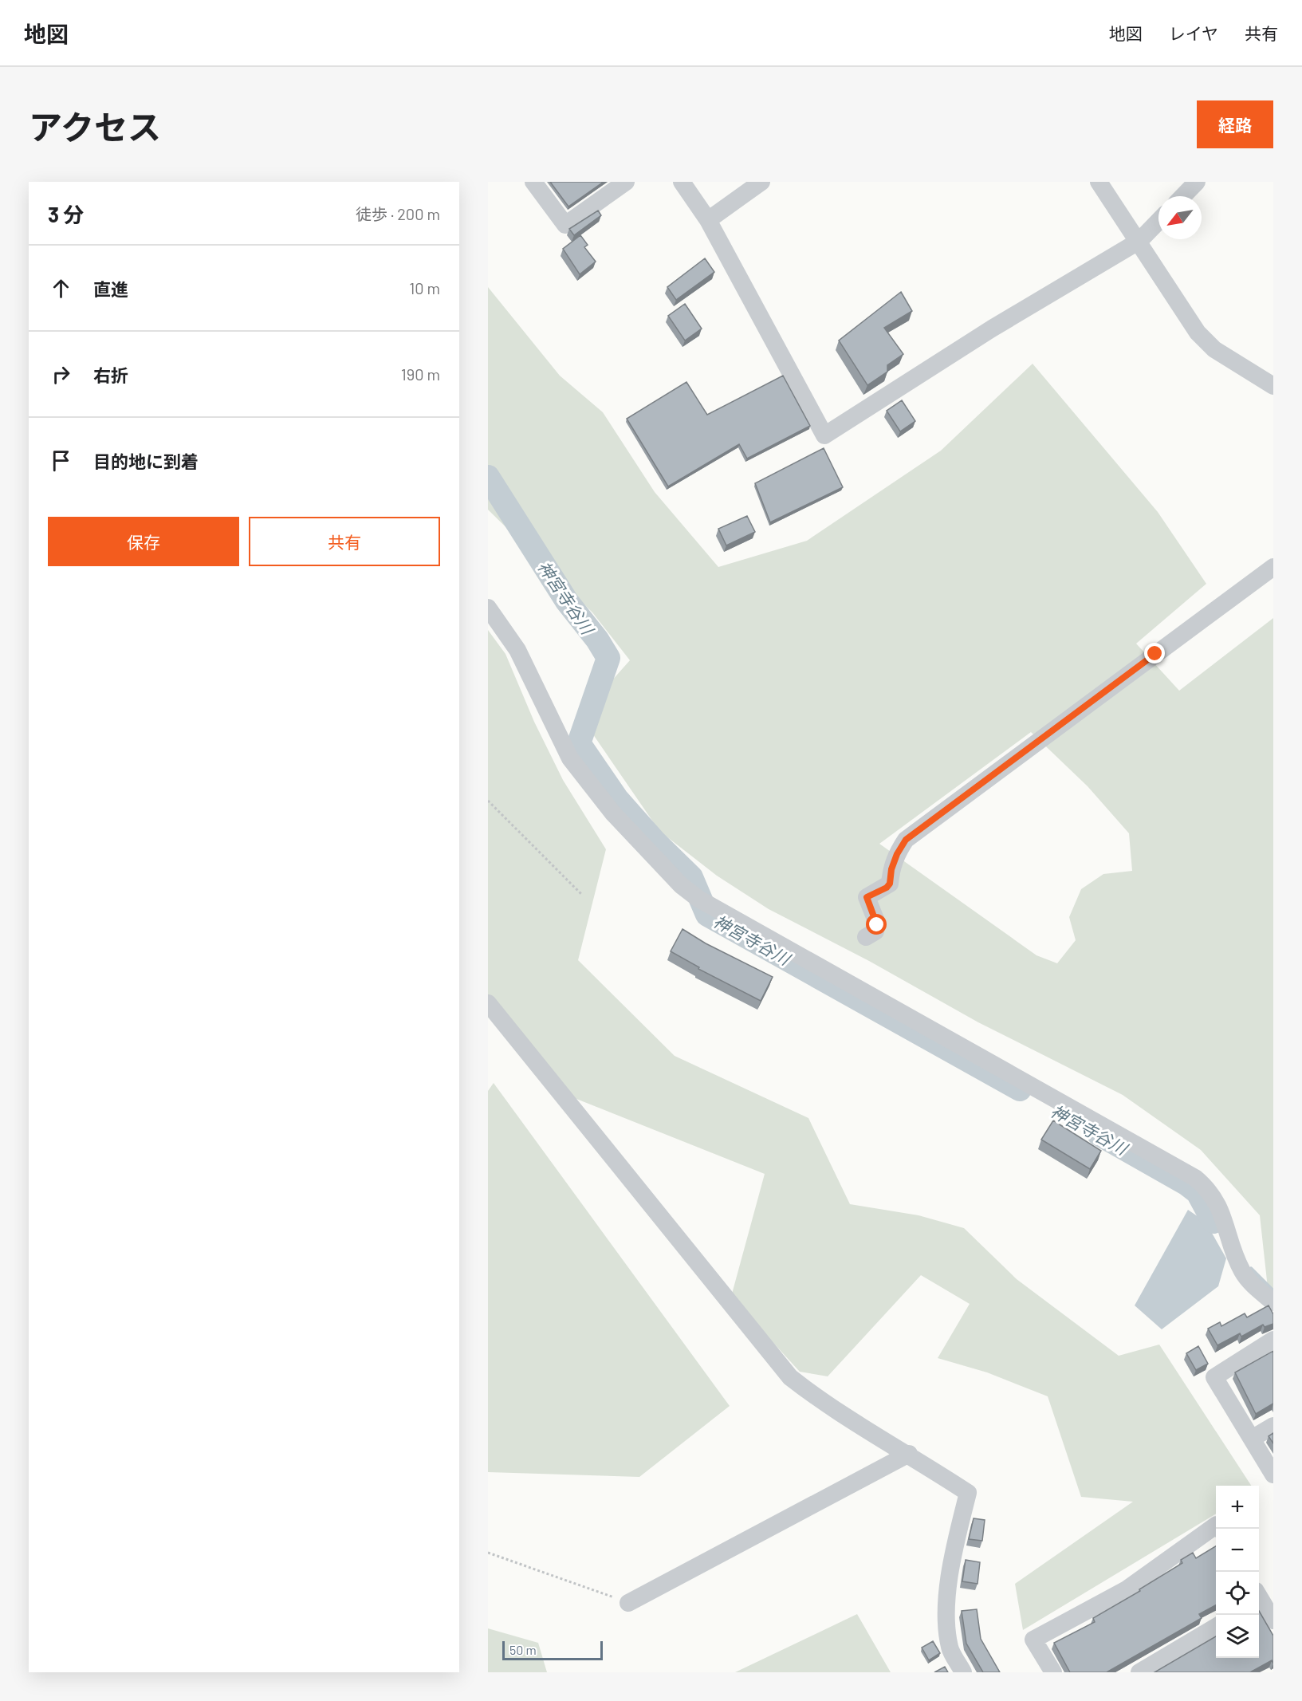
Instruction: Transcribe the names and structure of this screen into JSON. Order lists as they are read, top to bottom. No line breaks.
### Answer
{"water":["神宮寺谷川"],"scale_bar":"50 m","north":"bottom left","page":{"header":"地図","nav":["地図","レイヤ","共有"],"title":"アクセス","buttons":["経路",["保存","共有"]],"heading":["3 分","徒歩 · 200 m"],"list":[["直進","10 m"],["右折","190 m"],"目的地に到着"],"map_buttons":["+","−"],"scale":"50 m"}}
